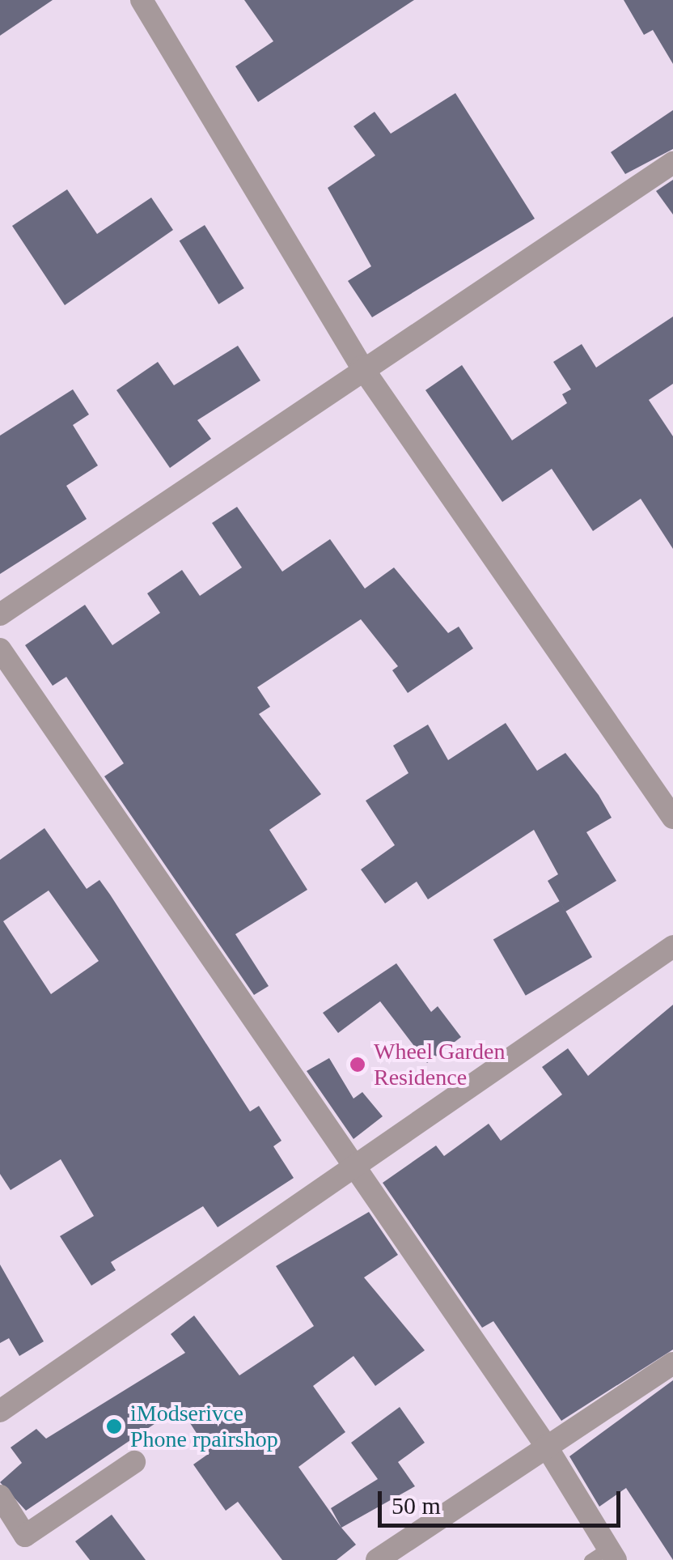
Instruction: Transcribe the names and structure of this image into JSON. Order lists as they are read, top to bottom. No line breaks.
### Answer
{"places":["Wheel Garden Residence","iModserivce Phone rpairshop"],"scale_bar":"50 m"}
